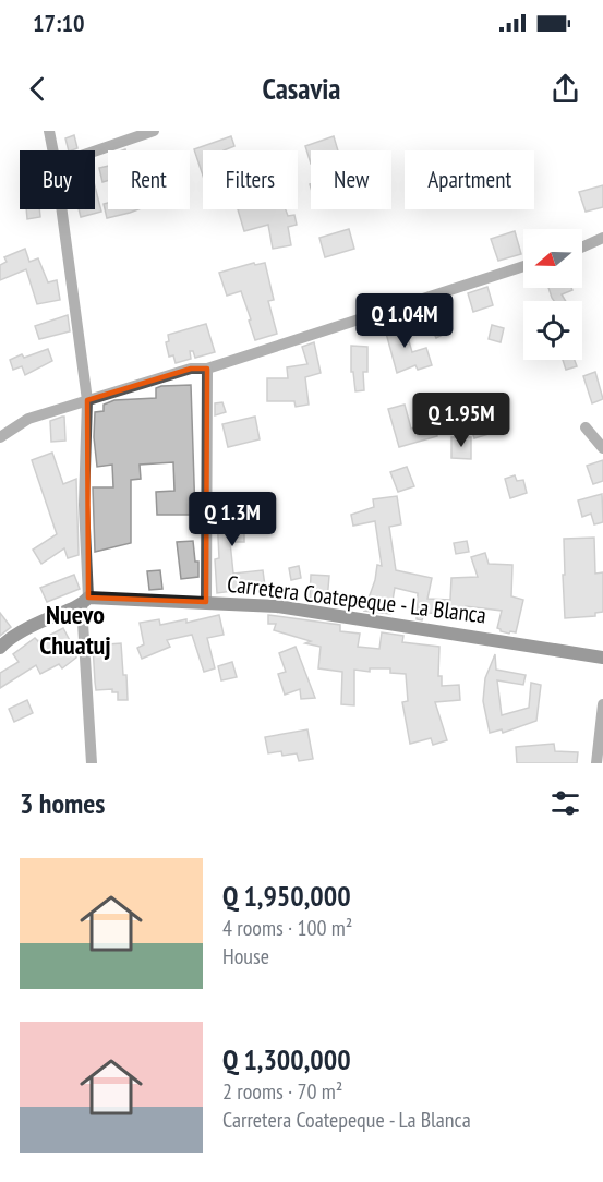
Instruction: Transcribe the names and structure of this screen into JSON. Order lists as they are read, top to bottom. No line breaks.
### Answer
{"streets":{"main road":["Carretera Coatepeque - La Blanca"]},"districts":["Nuevo Chuatuj"],"north":"left","page":{"status":"17:10","header":"Casavia","chip":["Buy","Rent","Filters","New","Apartment"],"price":["Q 1.04M","Q 1.95M","Q 1.3M"],"heading":"3 homes","list":[{"name":"Q 1,950,000","note":"4 rooms · 100 m² · House"},{"name":"Q 1,300,000","note":"2 rooms · 70 m² · Carretera Coatepeque - La Blanca"}]}}
